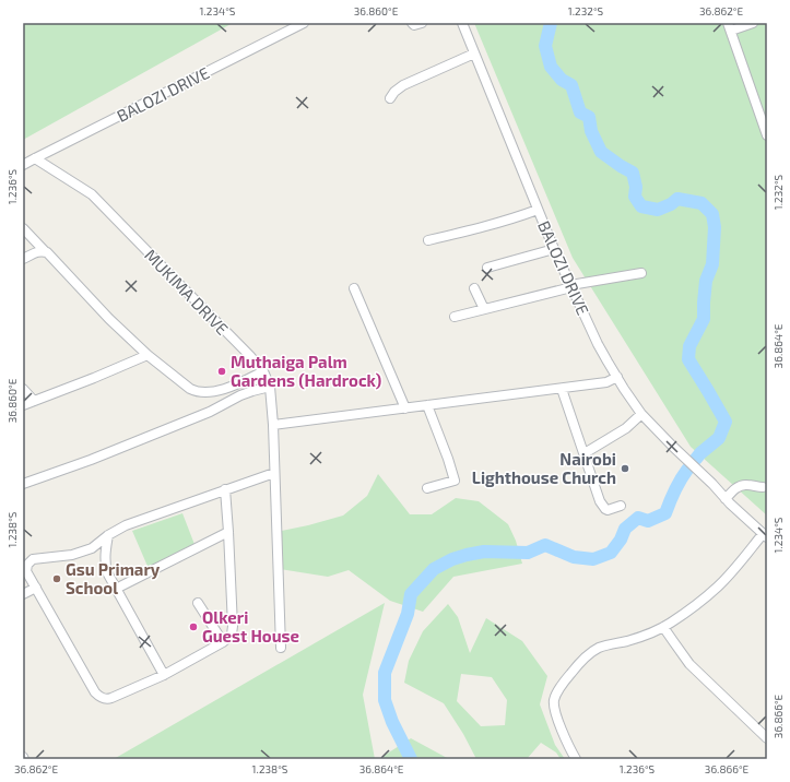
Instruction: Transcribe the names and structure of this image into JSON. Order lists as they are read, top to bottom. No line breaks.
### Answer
{"streets":{"street":["BALOZI DRIVE","MUKIMA DRIVE"]},"crossings":[["BALOZI DRIVE","MUKIMA DRIVE"]],"places":["Muthaiga Palm Gardens (Hardrock)","Nairobi Lighthouse Church","Gsu Primary School","Olkeri Guest House"],"coordinates":["1.234°S","36.860°E","1.232°S","36.862°E","1.236°S","36.864°E","1.238°S","36.866°E"]}
